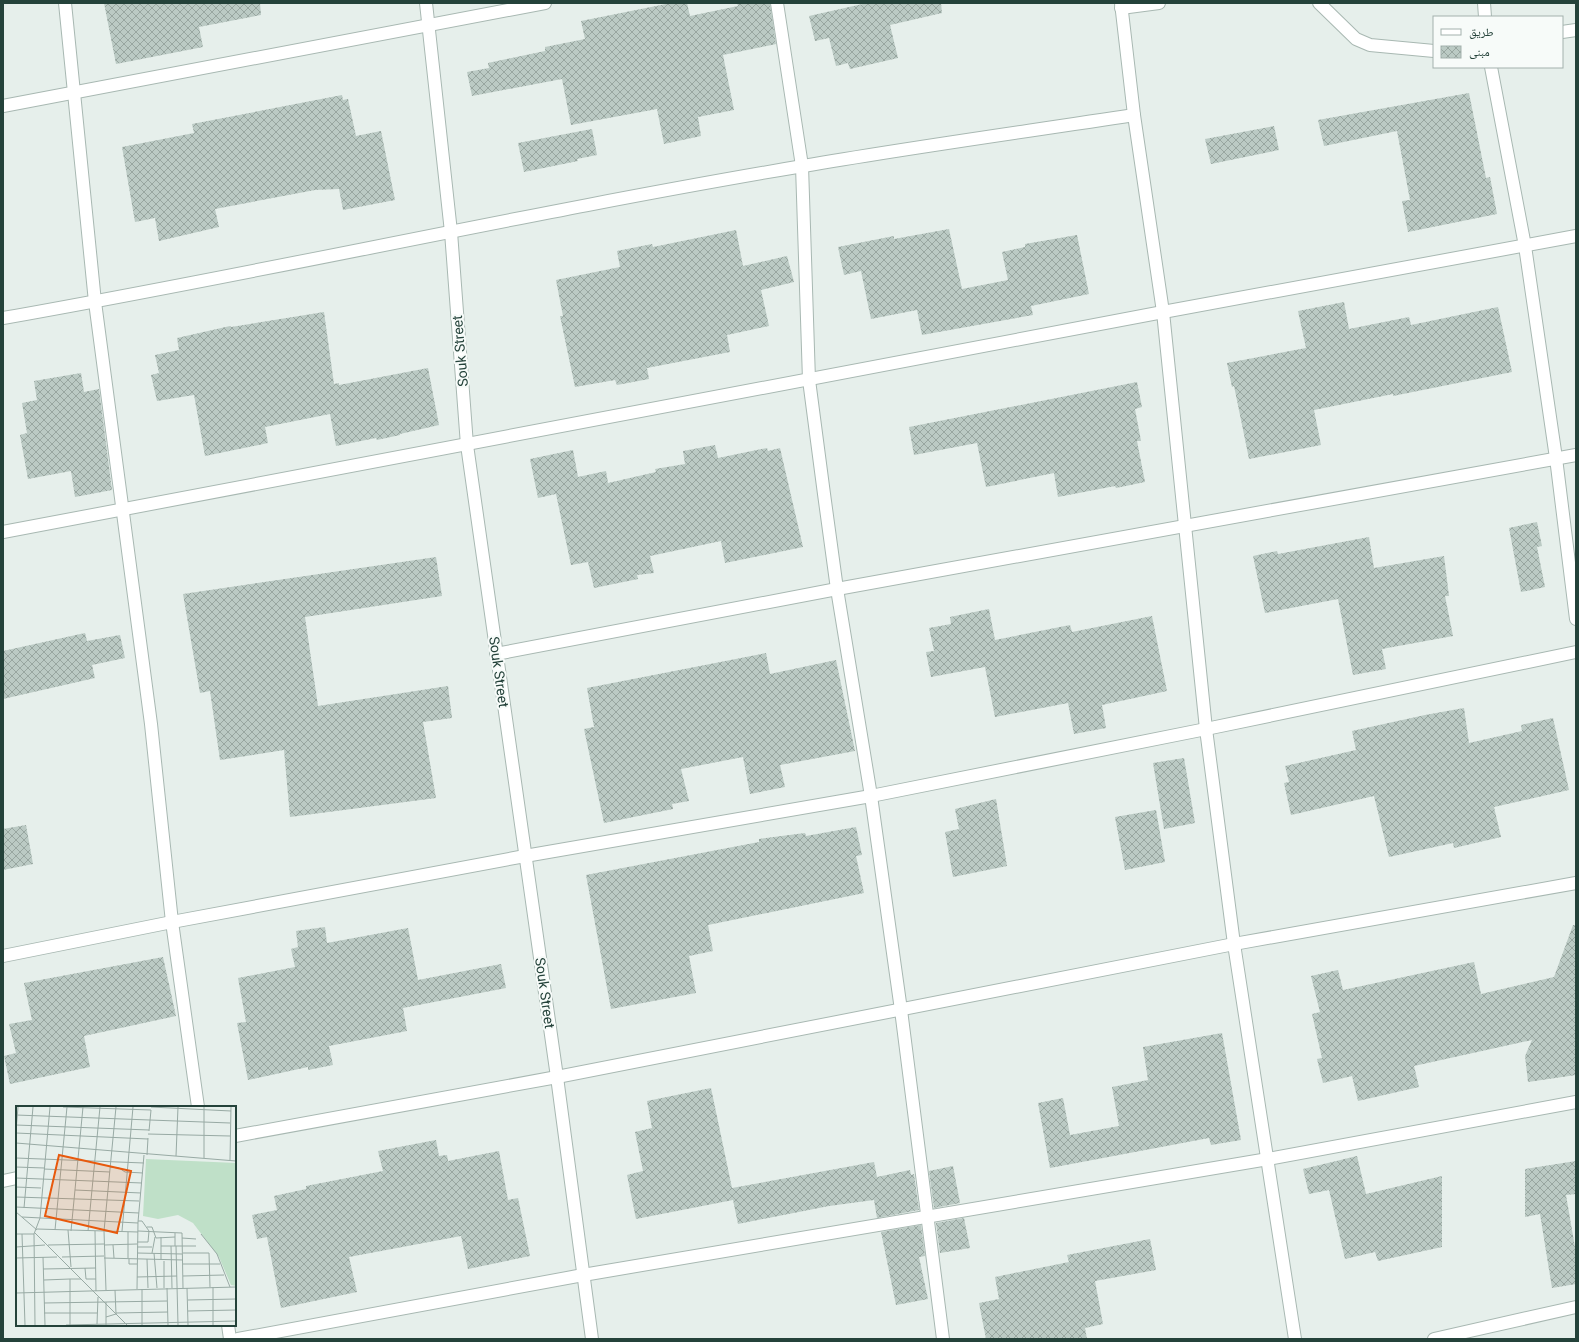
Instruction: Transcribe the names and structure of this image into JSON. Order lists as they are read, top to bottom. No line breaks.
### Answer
{"streets":{"street":["Souk Street"]},"legend":["طريق","مبنى"]}
